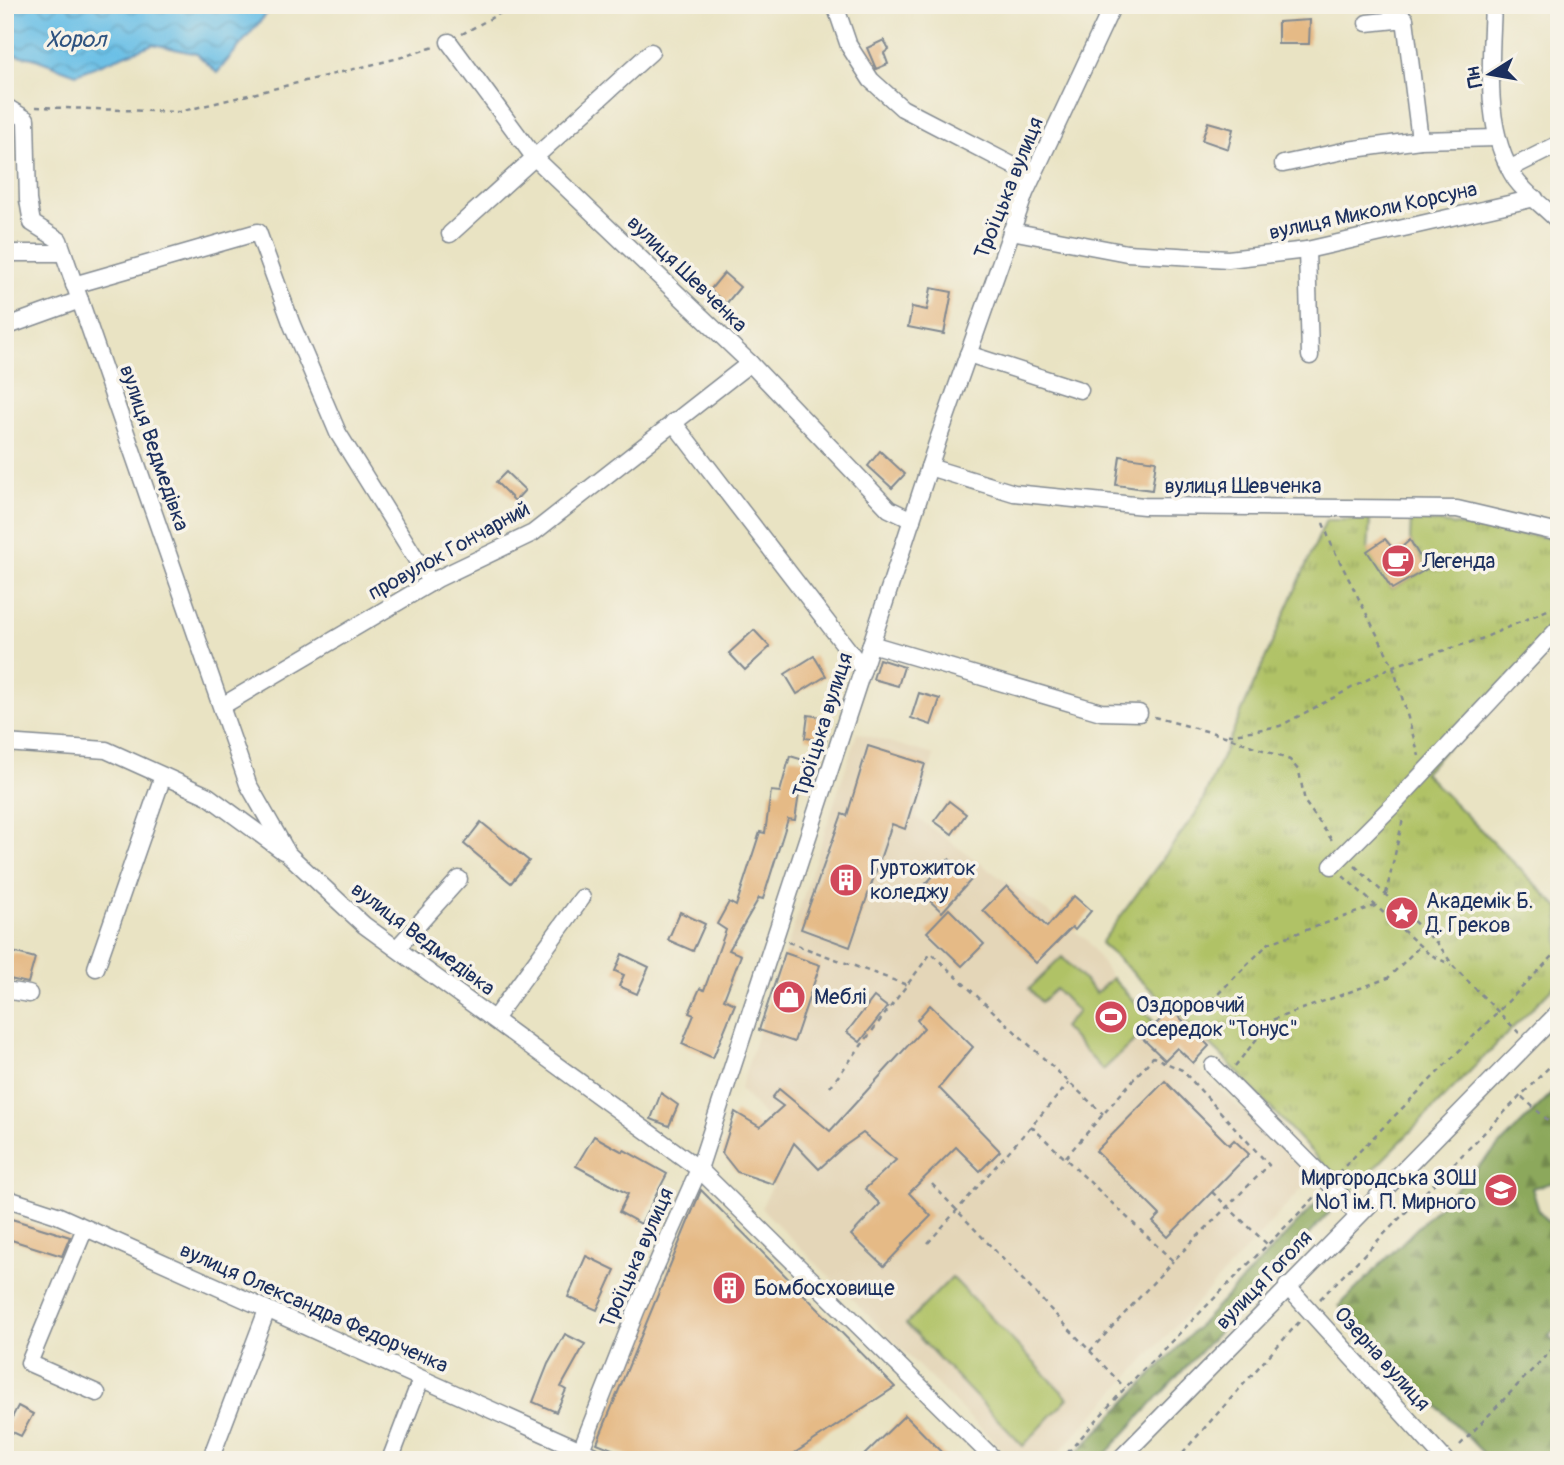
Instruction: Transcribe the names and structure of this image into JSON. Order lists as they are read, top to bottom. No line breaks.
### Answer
{"streets":{"street":["Троїцька вулиця","вулиця Миколи Корсуна","вулиця Шевченка","вулиця Ведмедівка","провулок Гончарний","вулиця Гоголя","вулиця Олександра Федорченка","Озерна вулиця"]},"crossings":[["Троїцька вулиця","вулиця Миколи Корсуна"],["Троїцька вулиця","вулиця Шевченка"],["Троїцька вулиця","вулиця Ведмедівка"],["Троїцька вулиця","вулиця Олександра Федорченка"],["вулиця Шевченка","провулок Гончарний"],["вулиця Ведмедівка","провулок Гончарний"],["вулиця Гоголя","Озерна вулиця"]],"water":["Хорол"],"places":{"cafe":["Легенда"],"building":["Гуртожиток коледжу","Бомбосховище"],"place":["Академік Б. Д. Греков"],"shop":["Меблі"],"sports":["Оздоровчий осередок \"Тонус\""],"school or university":["Миргородська ЗОШ №1 ім. П. Мирного"]},"north":"left"}
